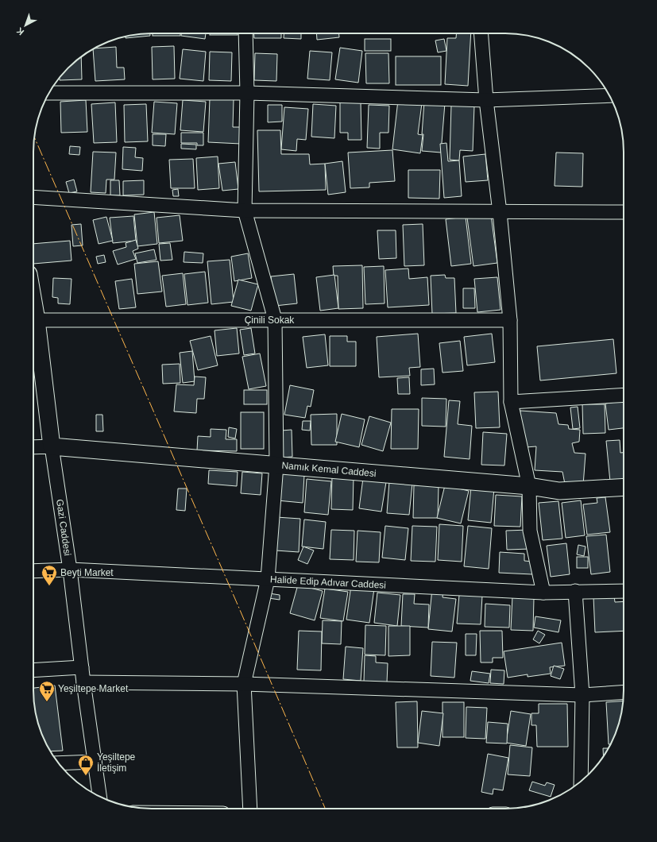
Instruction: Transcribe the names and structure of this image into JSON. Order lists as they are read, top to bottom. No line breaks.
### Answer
{"streets":{"street":["Çinili Sokak","Namık Kemal Caddesi","Gazi Caddesi","Halide Edip Adıvar Caddesi"]},"crossings":[["Namık Kemal Caddesi","Gazi Caddesi"],["Gazi Caddesi","Halide Edip Adıvar Caddesi"]],"places":{"supermarket":["Beyti Market","Yeşiltepe Market"],"shop":["Yeşiltepe İletişim"]},"north":"bottom left"}
